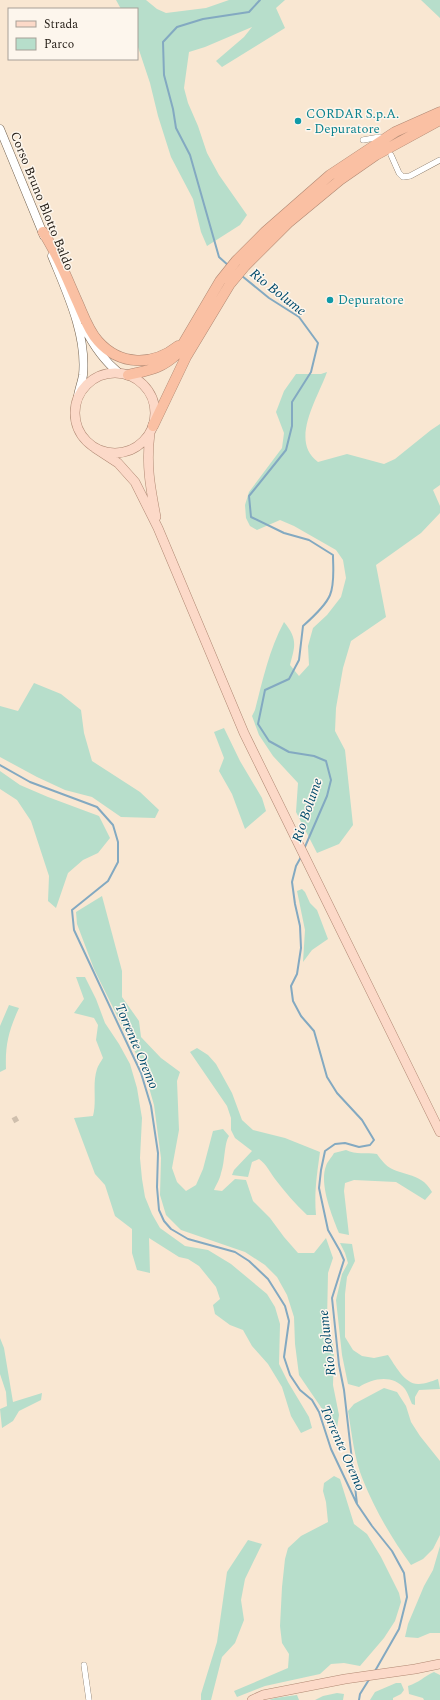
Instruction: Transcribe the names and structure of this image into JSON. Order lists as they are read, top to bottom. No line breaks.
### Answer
{"streets":{"main road":["Corso Bruno Blotto Baldo"]},"water":["Rio Bolume","Torrente Oremo"],"places":["CORDAR S.p.A. - Depuratore","Depuratore"],"legend":["Strada","Parco"]}
